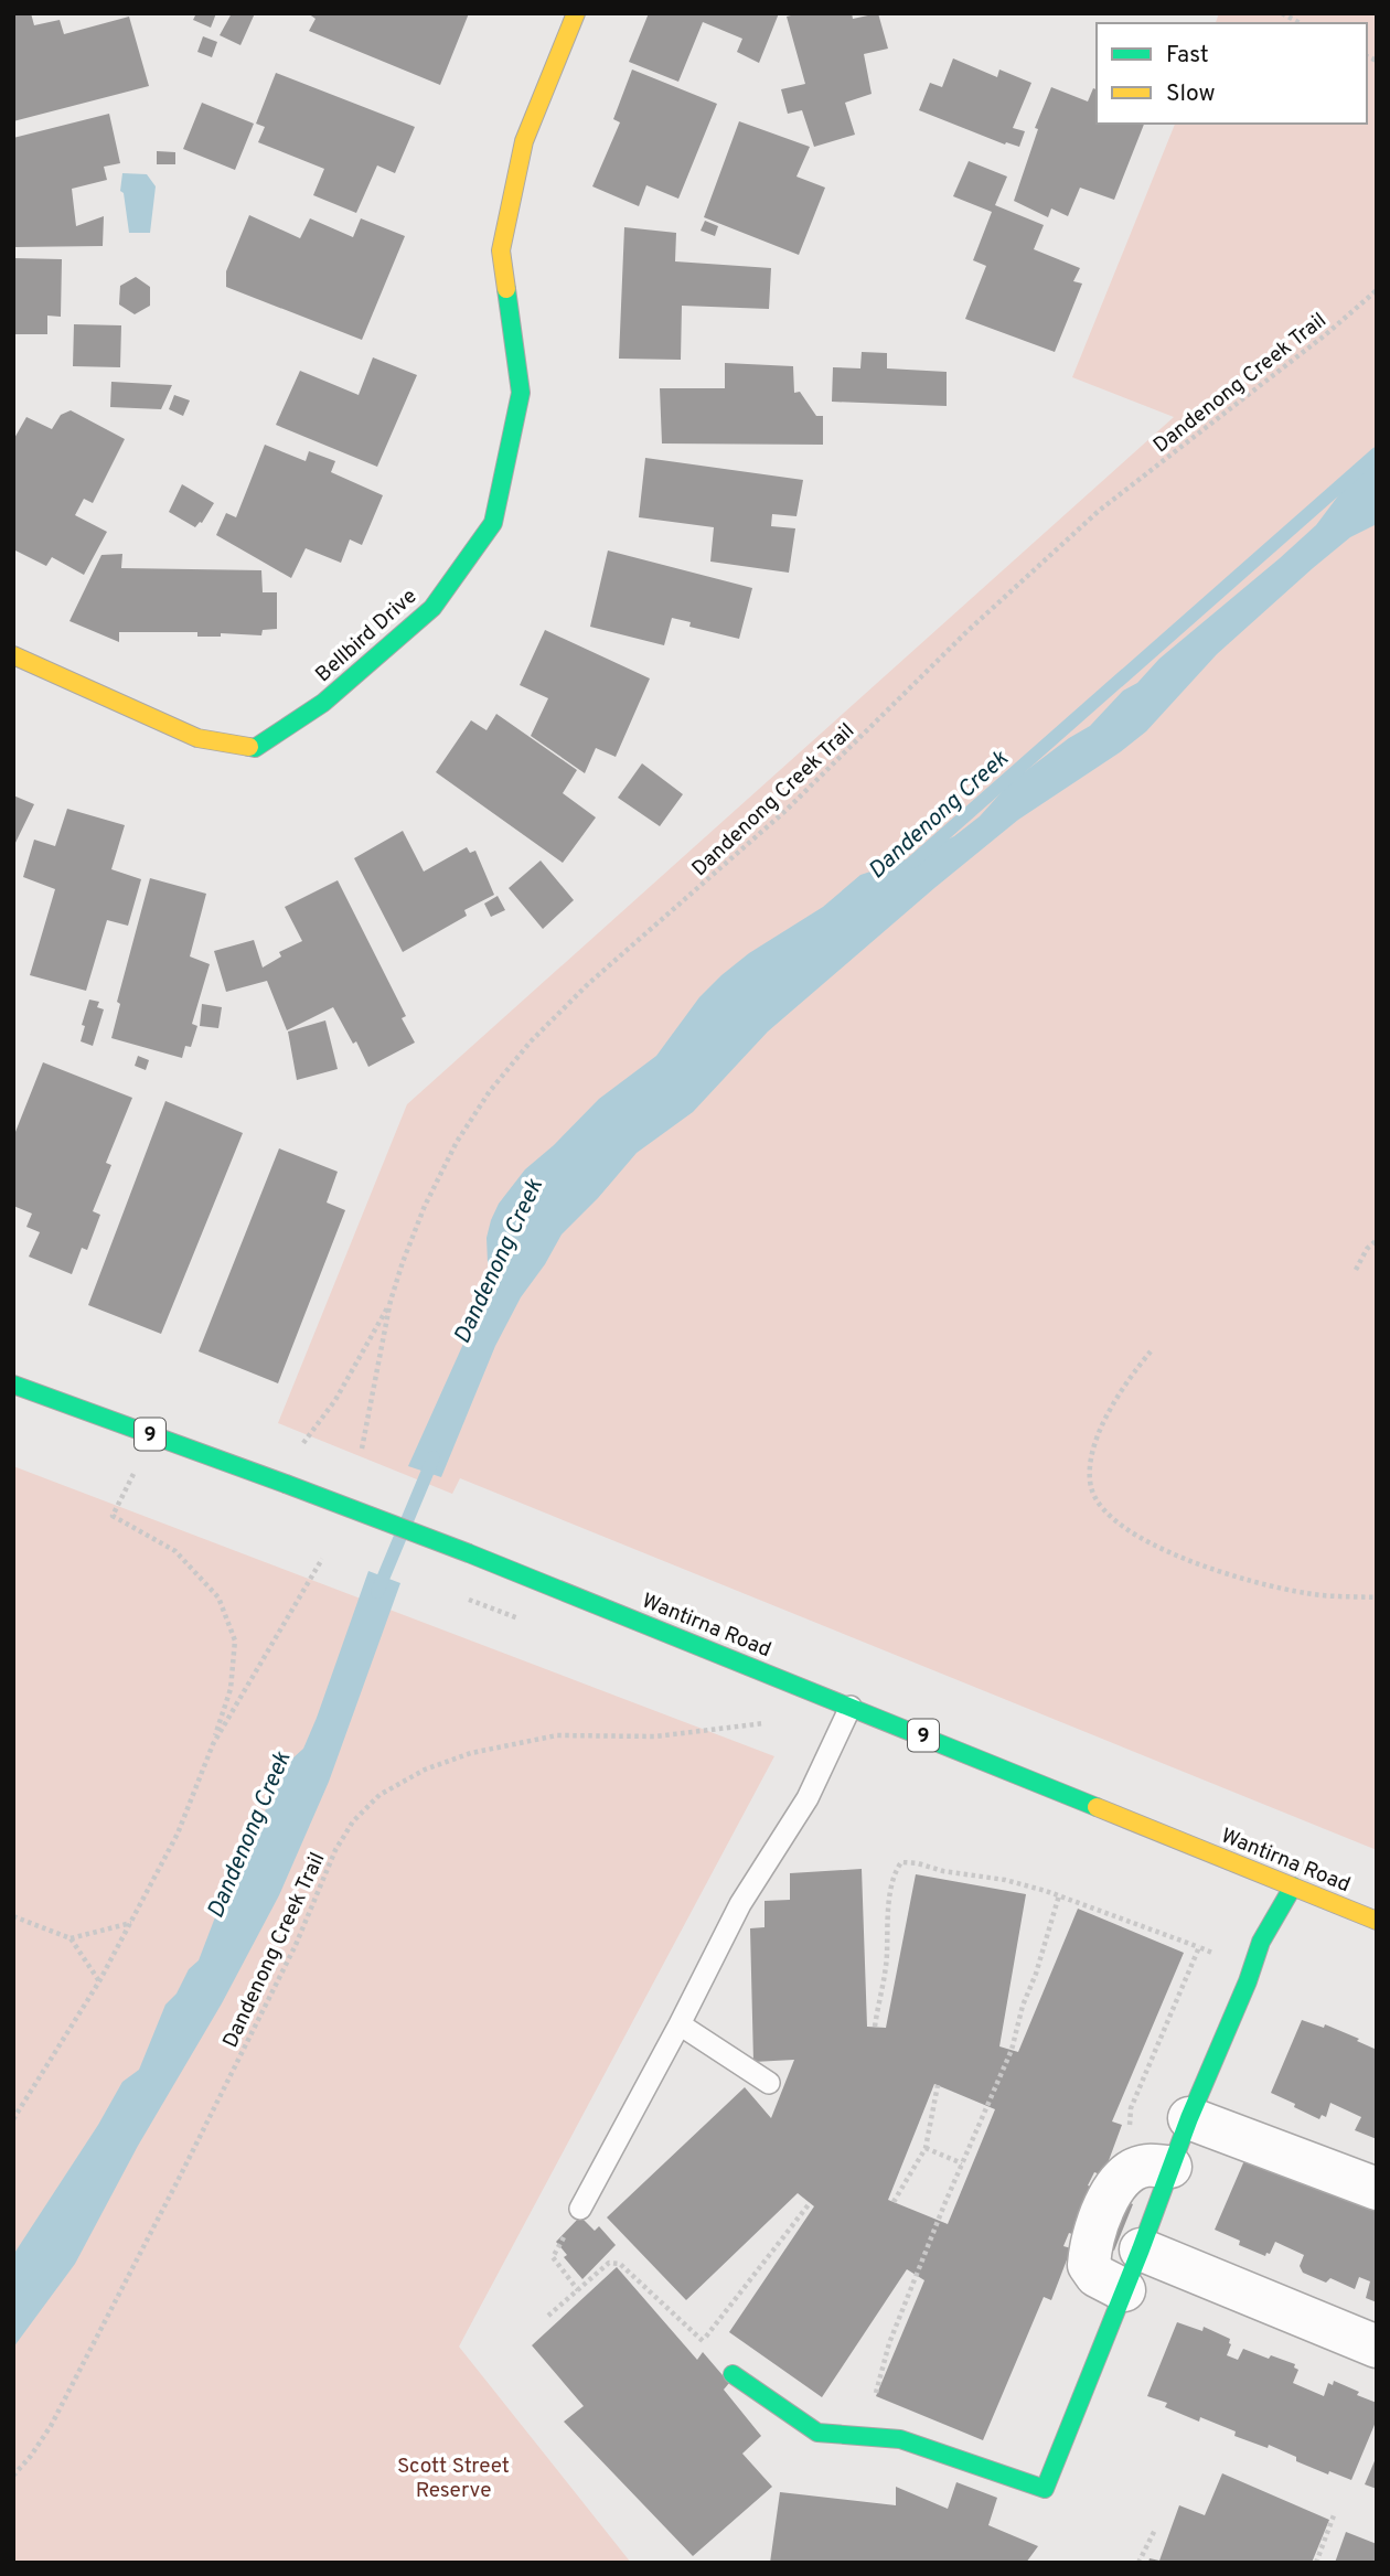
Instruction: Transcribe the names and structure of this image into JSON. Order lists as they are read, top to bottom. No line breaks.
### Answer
{"streets":{"street":["Bellbird Drive","9","Wantirna Road"],"path":["Dandenong Creek Trail"]},"water":["Dandenong Creek"],"parks":["Scott Street Reserve"],"legend":["Fast","Slow"]}
